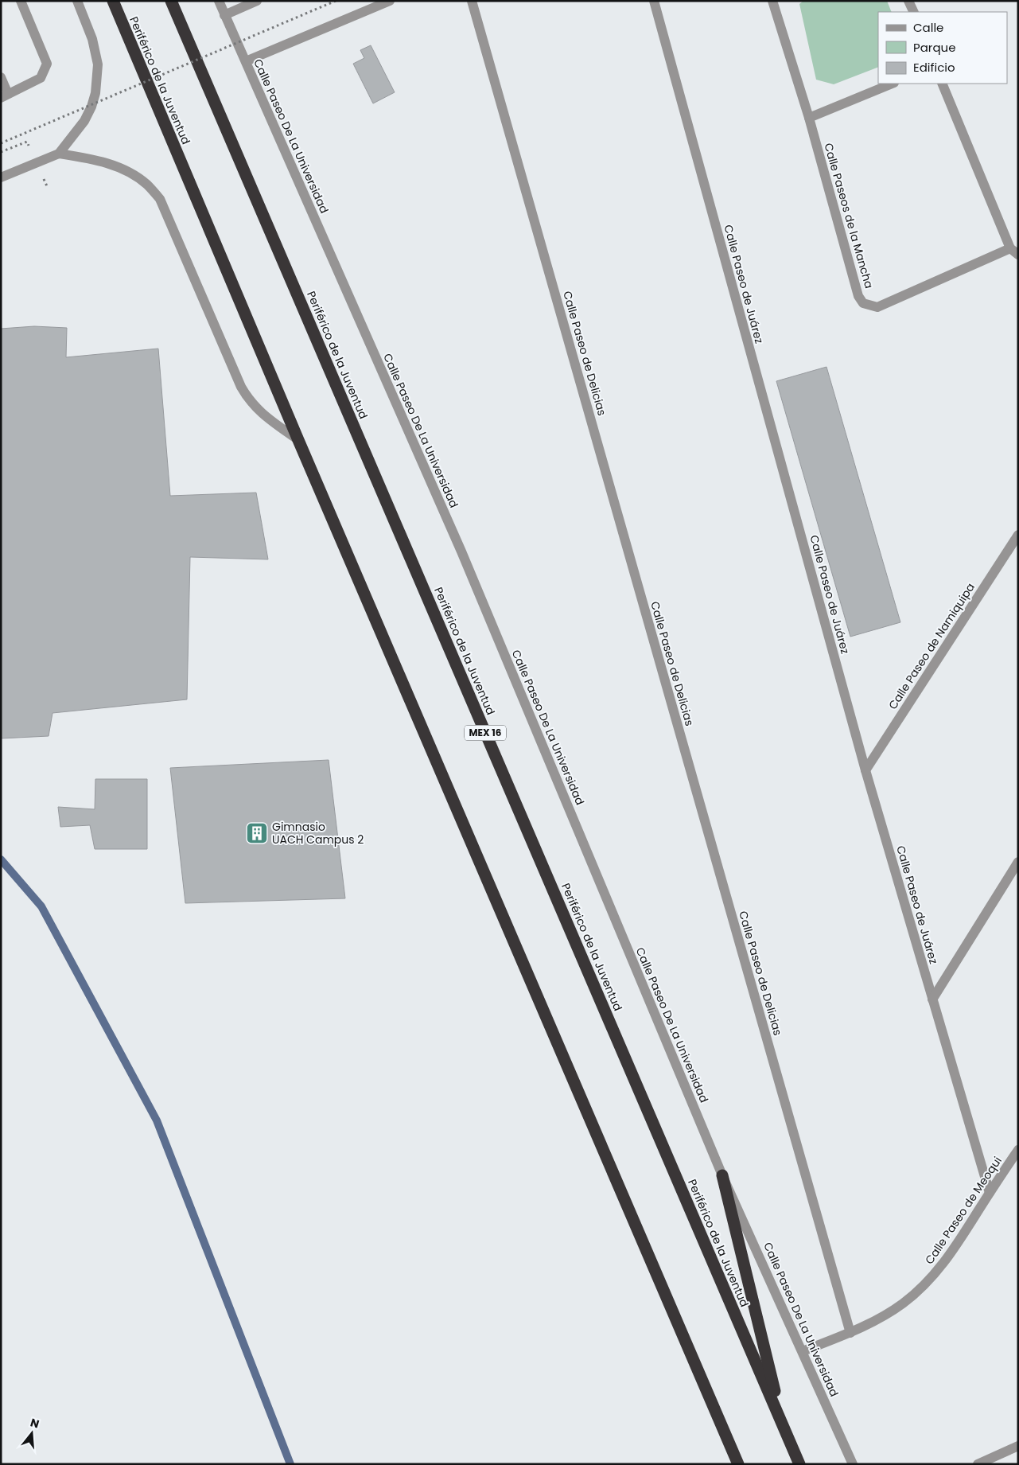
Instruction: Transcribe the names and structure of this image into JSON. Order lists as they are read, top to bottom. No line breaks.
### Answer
{"streets":{"highway":["Periférico de la Juventud","MEX 16"],"street":["Calle Paseo De La Universidad","Calle Paseos de la Mancha","Calle Paseo de Juárez","Calle Paseo de Delicias","Calle Paseo de Namiquipa","Calle Paseo de Meoqui"]},"crossings":[["Calle Paseo De La Universidad","Calle Paseo de Meoqui"],["Calle Paseo de Juárez","Calle Paseo de Namiquipa"],["Calle Paseo de Juárez","Calle Paseo de Meoqui"],["Calle Paseo de Delicias","Calle Paseo de Meoqui"]],"places":{"building":["Gimnasio UACH Campus 2"]},"legend":["Calle","Parque","Edificio"],"north":"top"}
